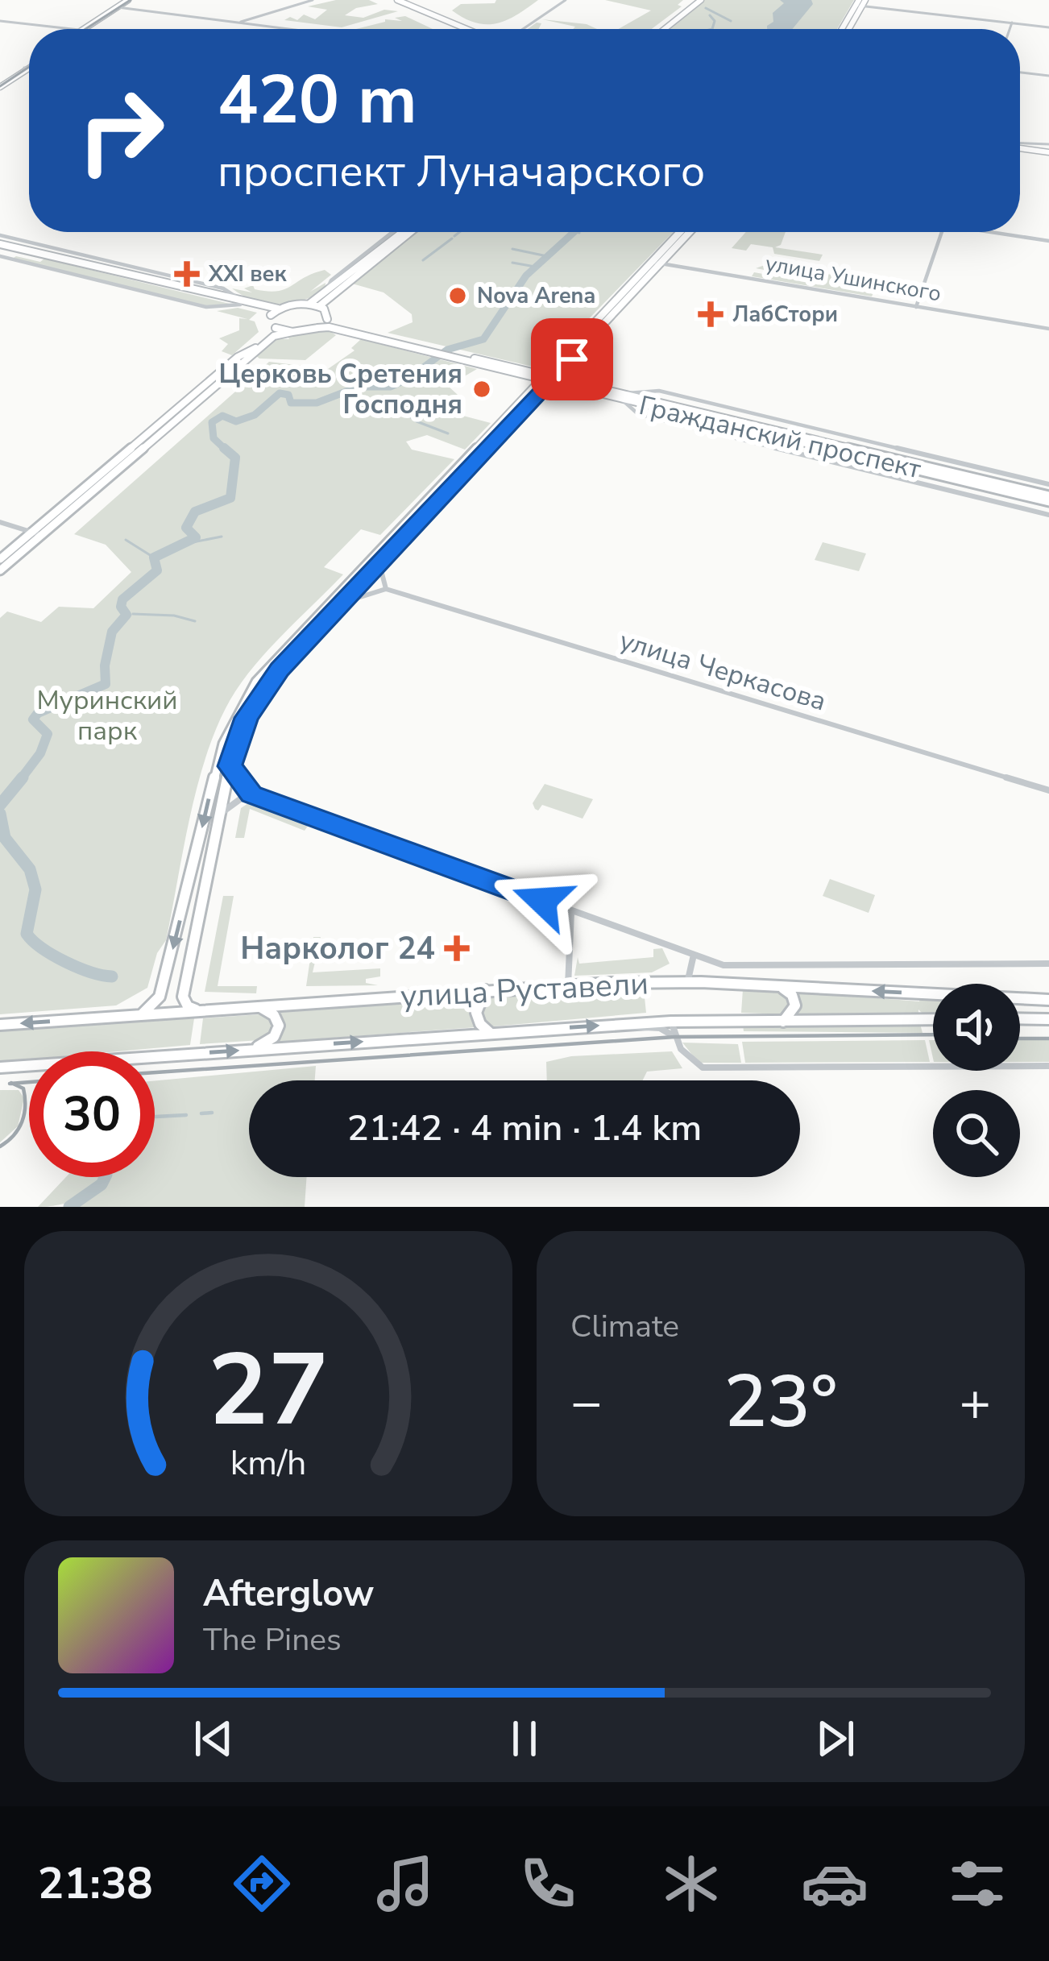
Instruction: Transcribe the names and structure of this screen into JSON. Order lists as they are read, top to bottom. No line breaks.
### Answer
{"streets":{"main road":["Гражданский проспект","улица Руставели"],"street":["улица Ушинского","улица Черкасова"]},"parks":["Муринский парк"],"places":{"health":["XXI век","ЛабСтори","Нарколог 24"],"other":["Nova Arena","Церковь Сретения Господня"]},"page":{"turn":["420 m","проспект Луначарского"],"limit":"30","trip":"21:42 · 4 min · 1.4 km","tile":"Climate","heat":["−","23°","+"],"song":["Afterglow","The Pines"],"tabs":"21:38","gauge":["27","km/h"]}}
